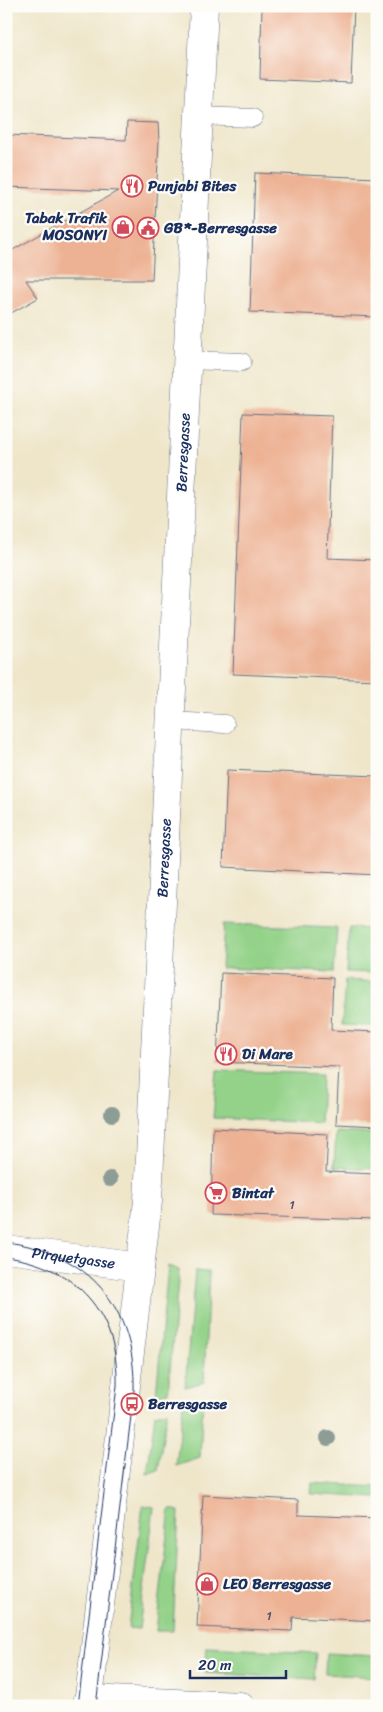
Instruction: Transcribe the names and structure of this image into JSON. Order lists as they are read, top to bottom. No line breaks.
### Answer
{"streets":{"street":["Berresgasse","Pirquetgasse"]},"crossings":[["Berresgasse","Pirquetgasse"]],"places":{"restaurant":["Punjabi Bites","Di Mare"],"shop":["Tabak Trafik MOSONYI","LEO Berresgasse"],"public building":["GB*-Berresgasse"],"supermarket":["Bintat"],"bus stop":["Berresgasse"]},"house_numbers":["1","1"],"scale_bar":"20 m"}
